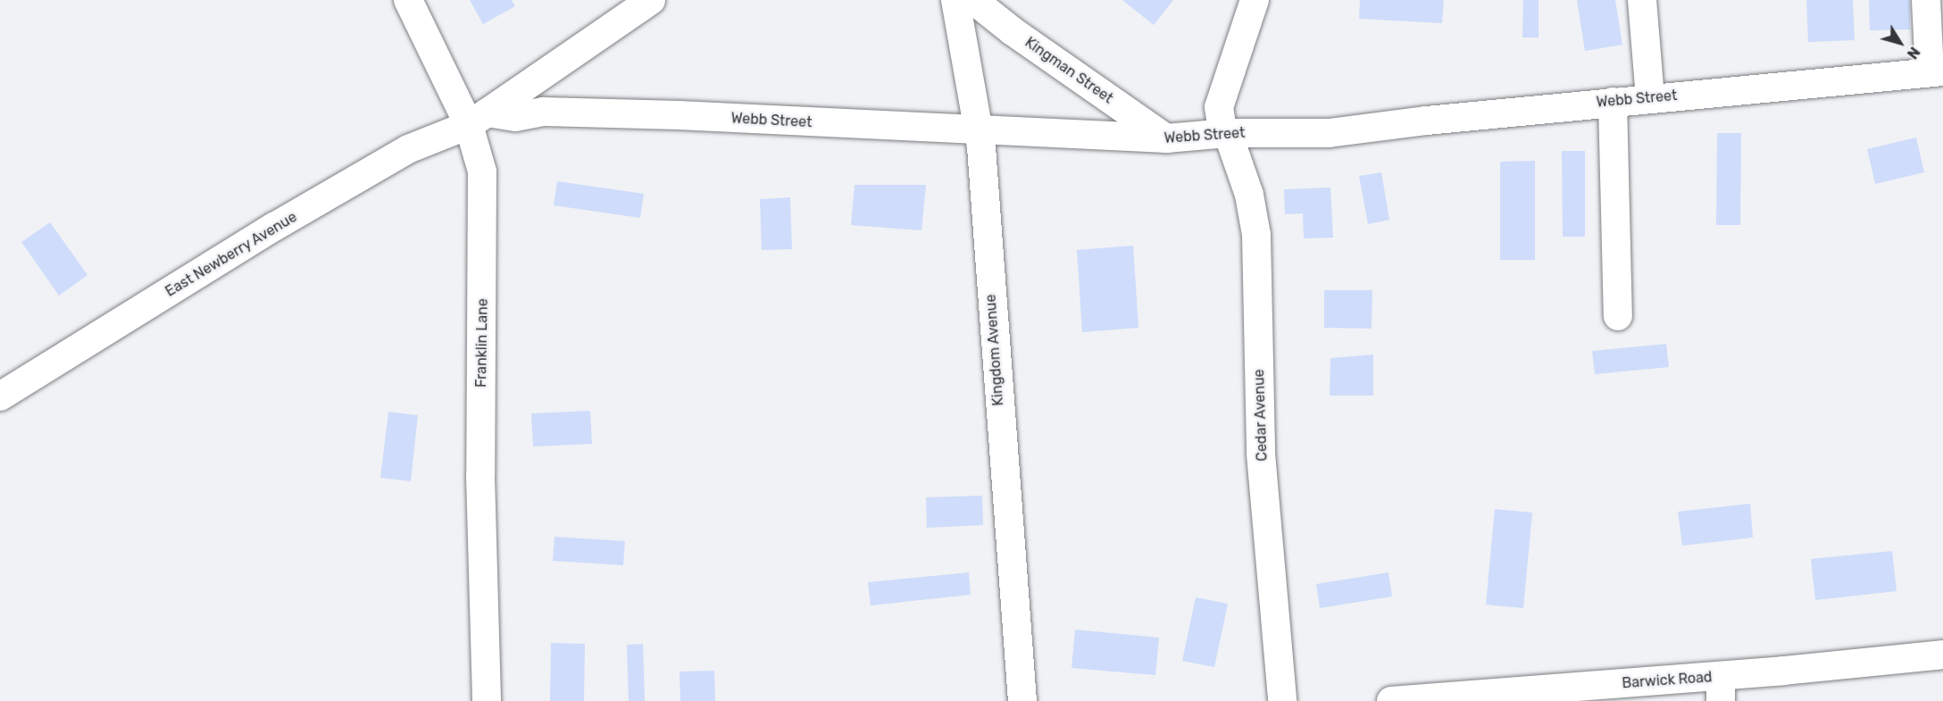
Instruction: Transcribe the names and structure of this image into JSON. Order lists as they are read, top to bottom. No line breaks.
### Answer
{"streets":{"street":["Kingman Street","Webb Street","East Newberry Avenue","Franklin Lane","Kingdom Avenue","Cedar Avenue","Barwick Road"]},"crossings":[["Kingman Street","Webb Street"],["Webb Street","East Newberry Avenue"],["Webb Street","Franklin Lane"],["Webb Street","Kingdom Avenue"],["Webb Street","Cedar Avenue"],["East Newberry Avenue","Franklin Lane"]],"north":"bottom right"}
